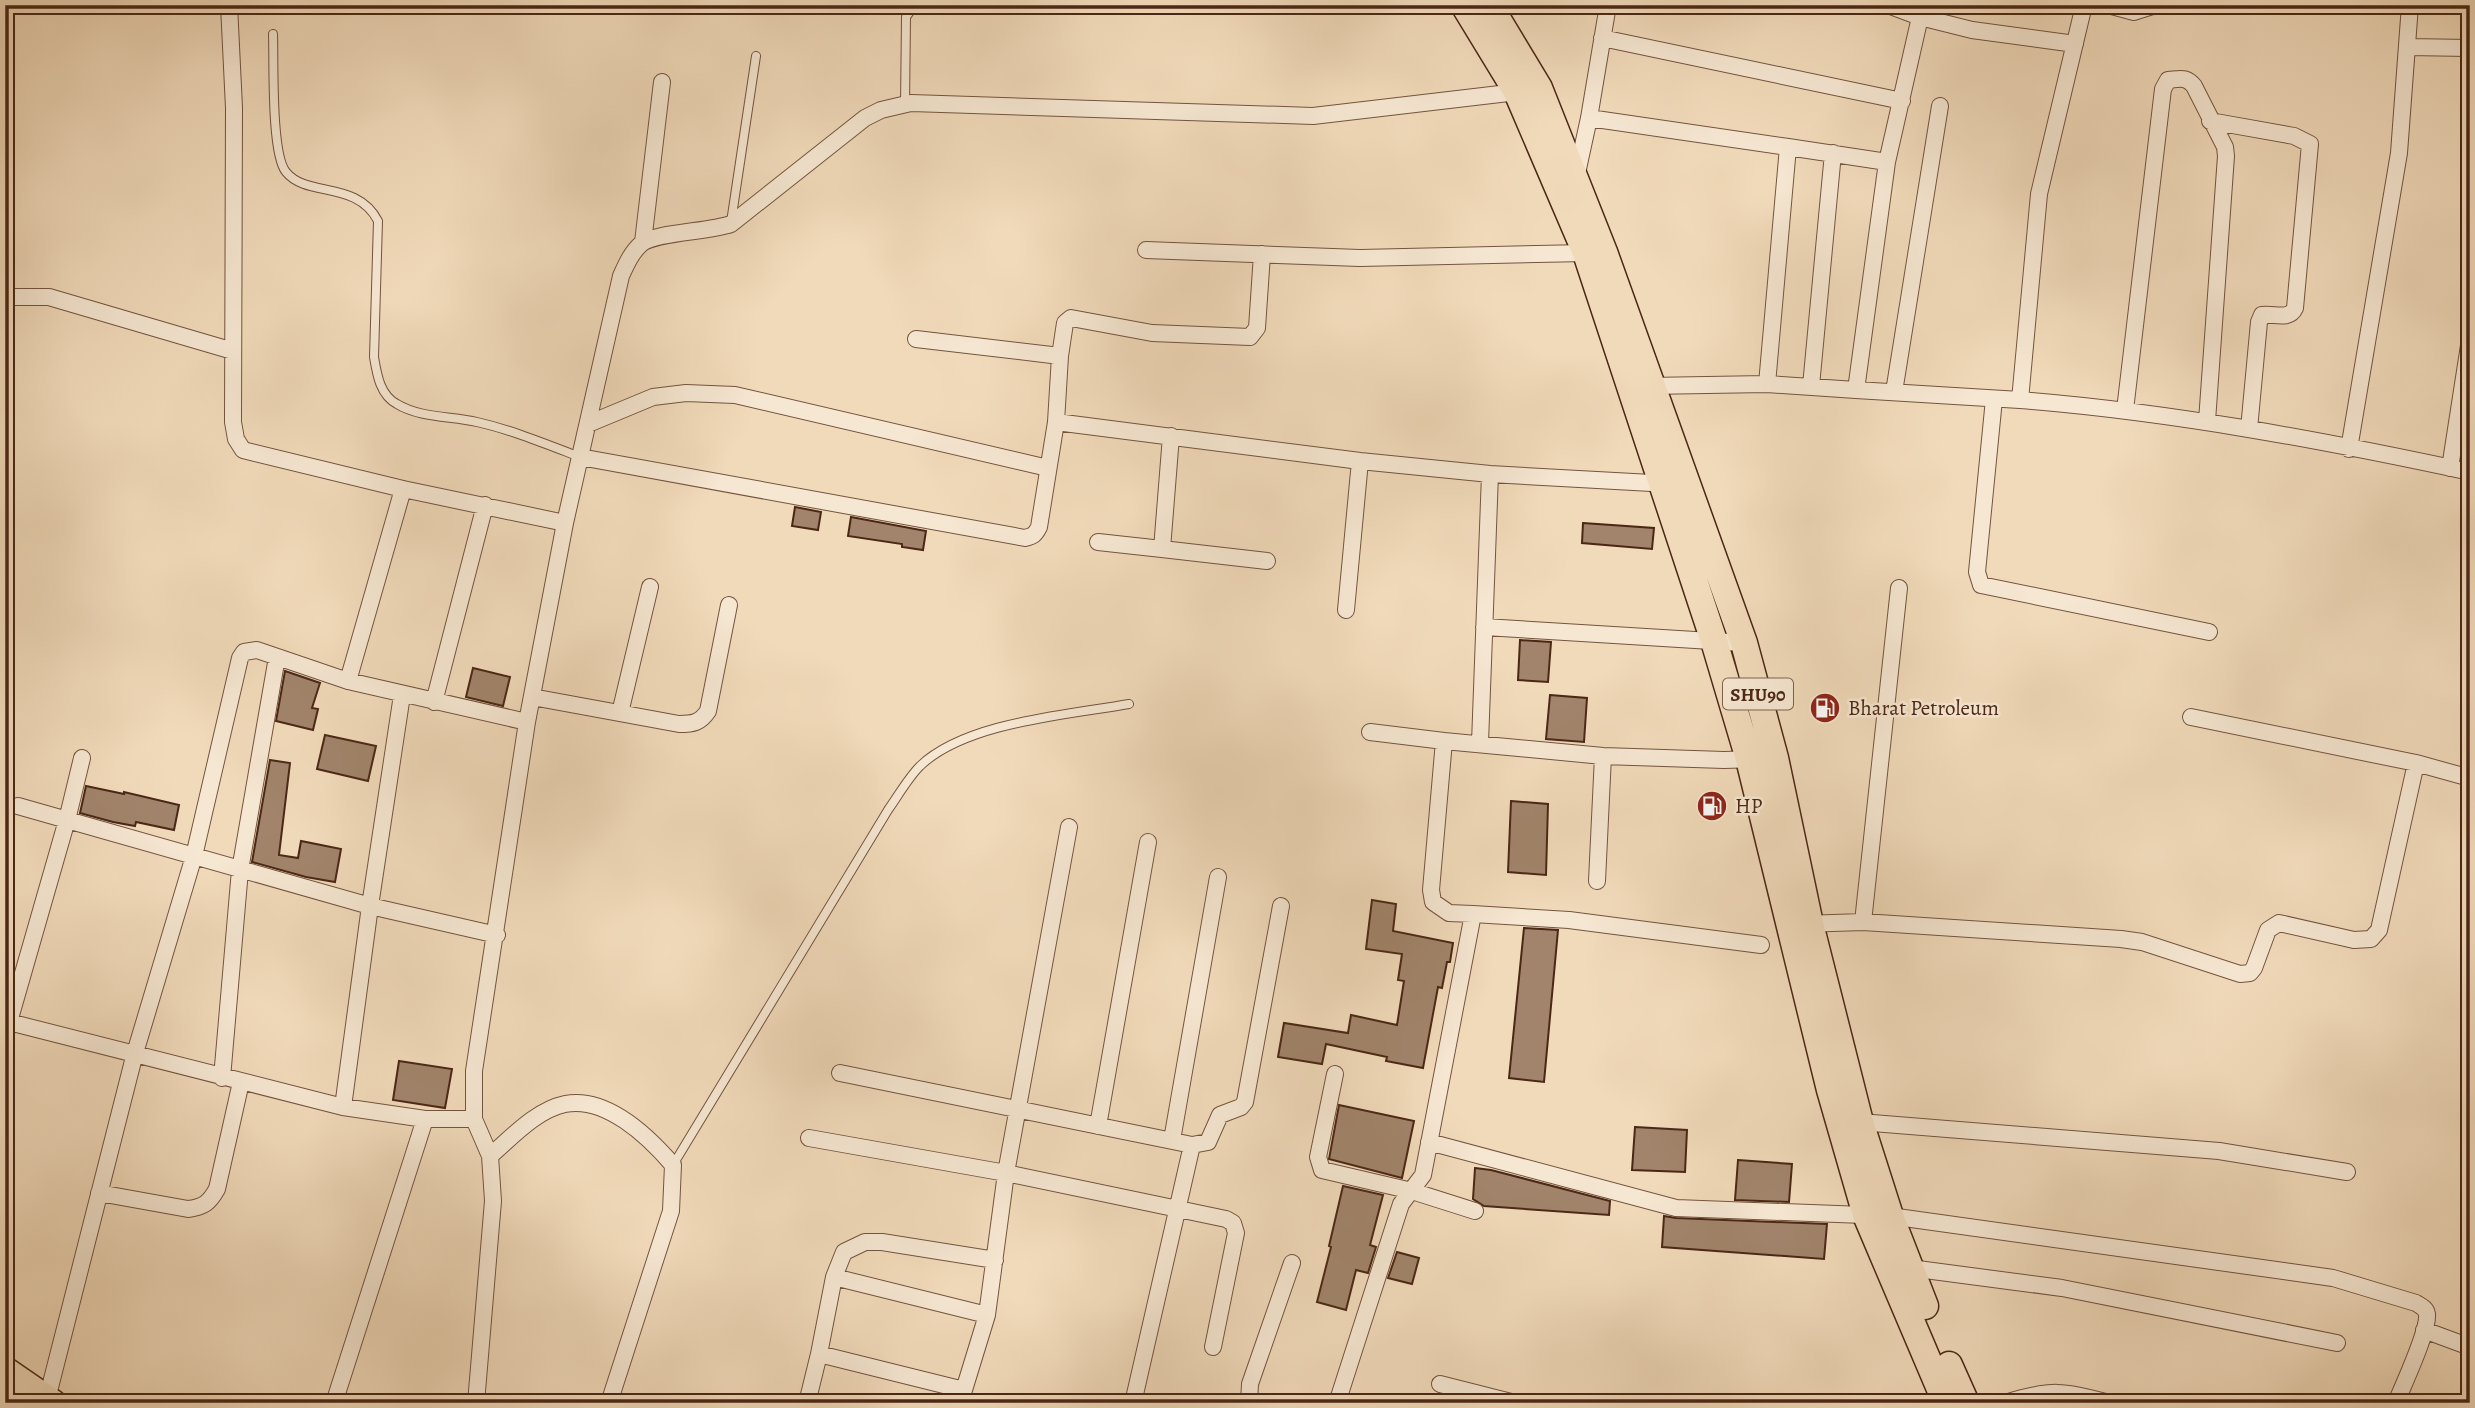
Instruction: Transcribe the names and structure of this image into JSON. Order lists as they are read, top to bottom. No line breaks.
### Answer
{"streets":{"main road":["SHU90"]},"places":{"fuel station":["Bharat Petroleum","HP"]}}
